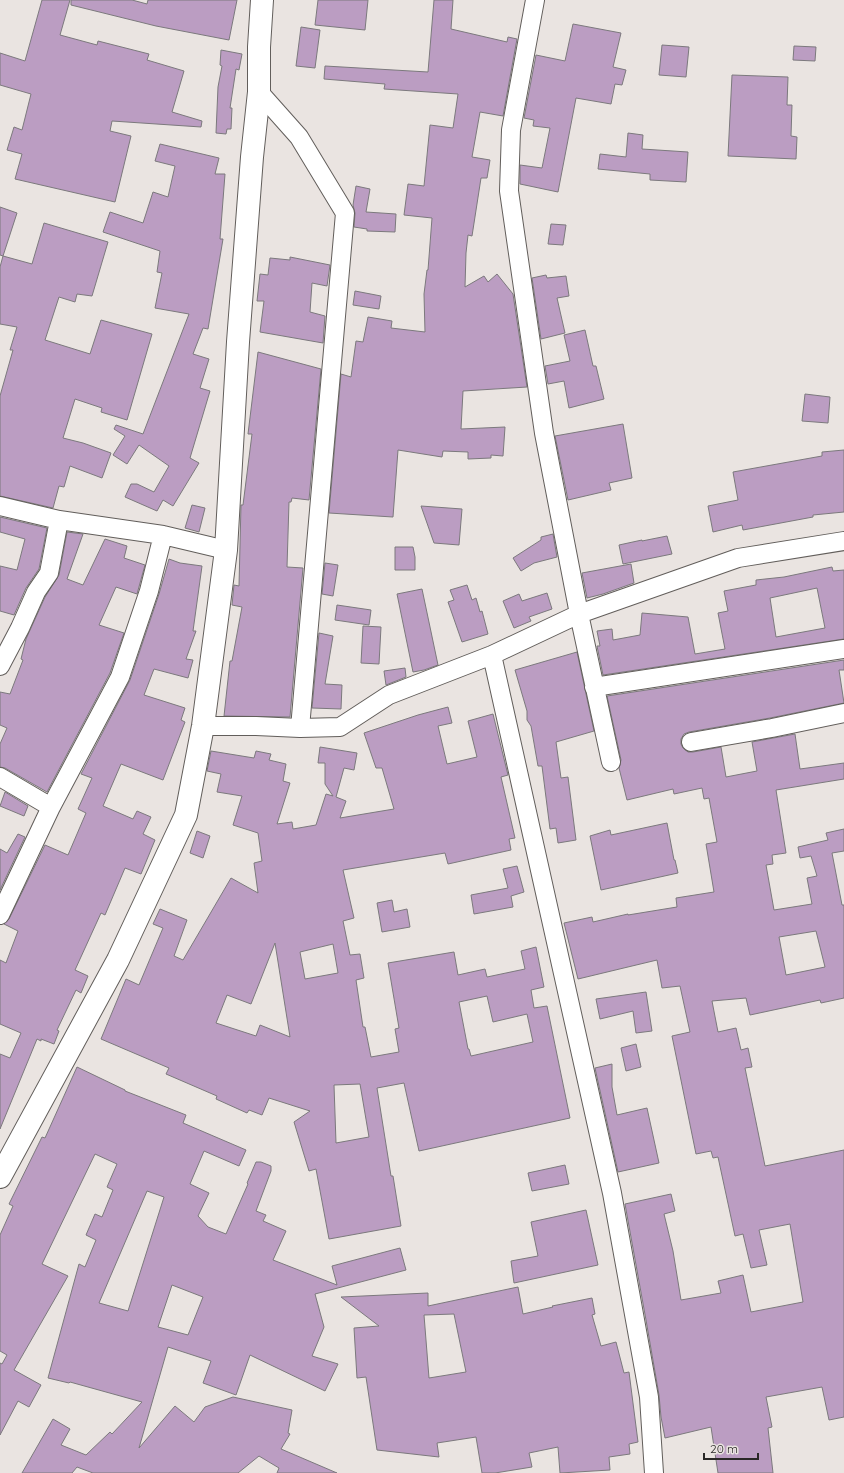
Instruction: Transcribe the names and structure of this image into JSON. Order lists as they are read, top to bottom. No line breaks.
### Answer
{"scale_bar":"20 m"}
